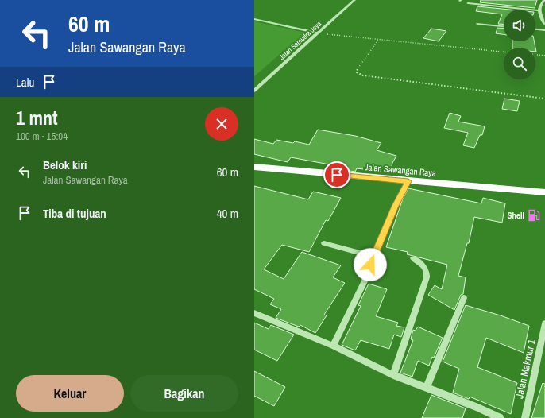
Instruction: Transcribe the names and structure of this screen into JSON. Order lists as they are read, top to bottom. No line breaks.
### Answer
{"streets":{"highway":["Jalan Sawangan Raya"],"street":["Jalan Samudra Jaya","Jalan Makmur 1"]},"places":{"fuel station":["Shell"]},"page":{"turn":["60 m","Jalan Sawangan Raya"],"then":"Lalu","heading":["1 mnt","100 m · 15:04"],"list":[{"name":"Belok kiri","note":"Jalan Sawangan Raya","value":"60 m"},{"name":"Tiba di tujuan","value":"40 m"}],"buttons":["Keluar","Bagikan"]}}
